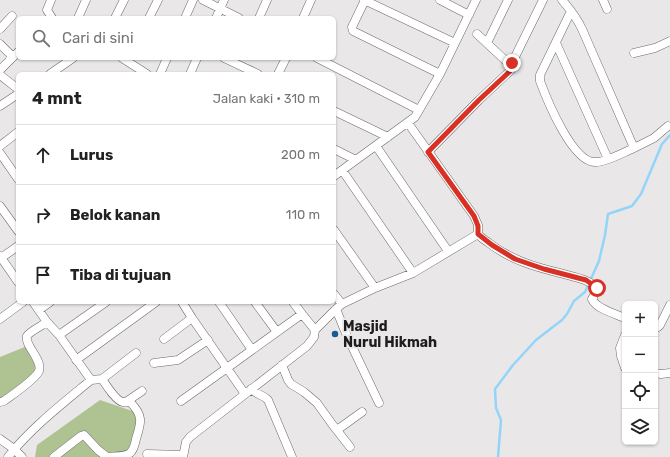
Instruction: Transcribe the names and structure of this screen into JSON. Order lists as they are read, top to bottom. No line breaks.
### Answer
{"places":["Masjid Nurul Hikmah"],"page":{"search":"Cari di sini","heading":["4 mnt","Jalan kaki · 310 m"],"list":[["Lurus","200 m"],["Belok kanan","110 m"],"Tiba di tujuan"],"map_buttons":["+","−"]}}
